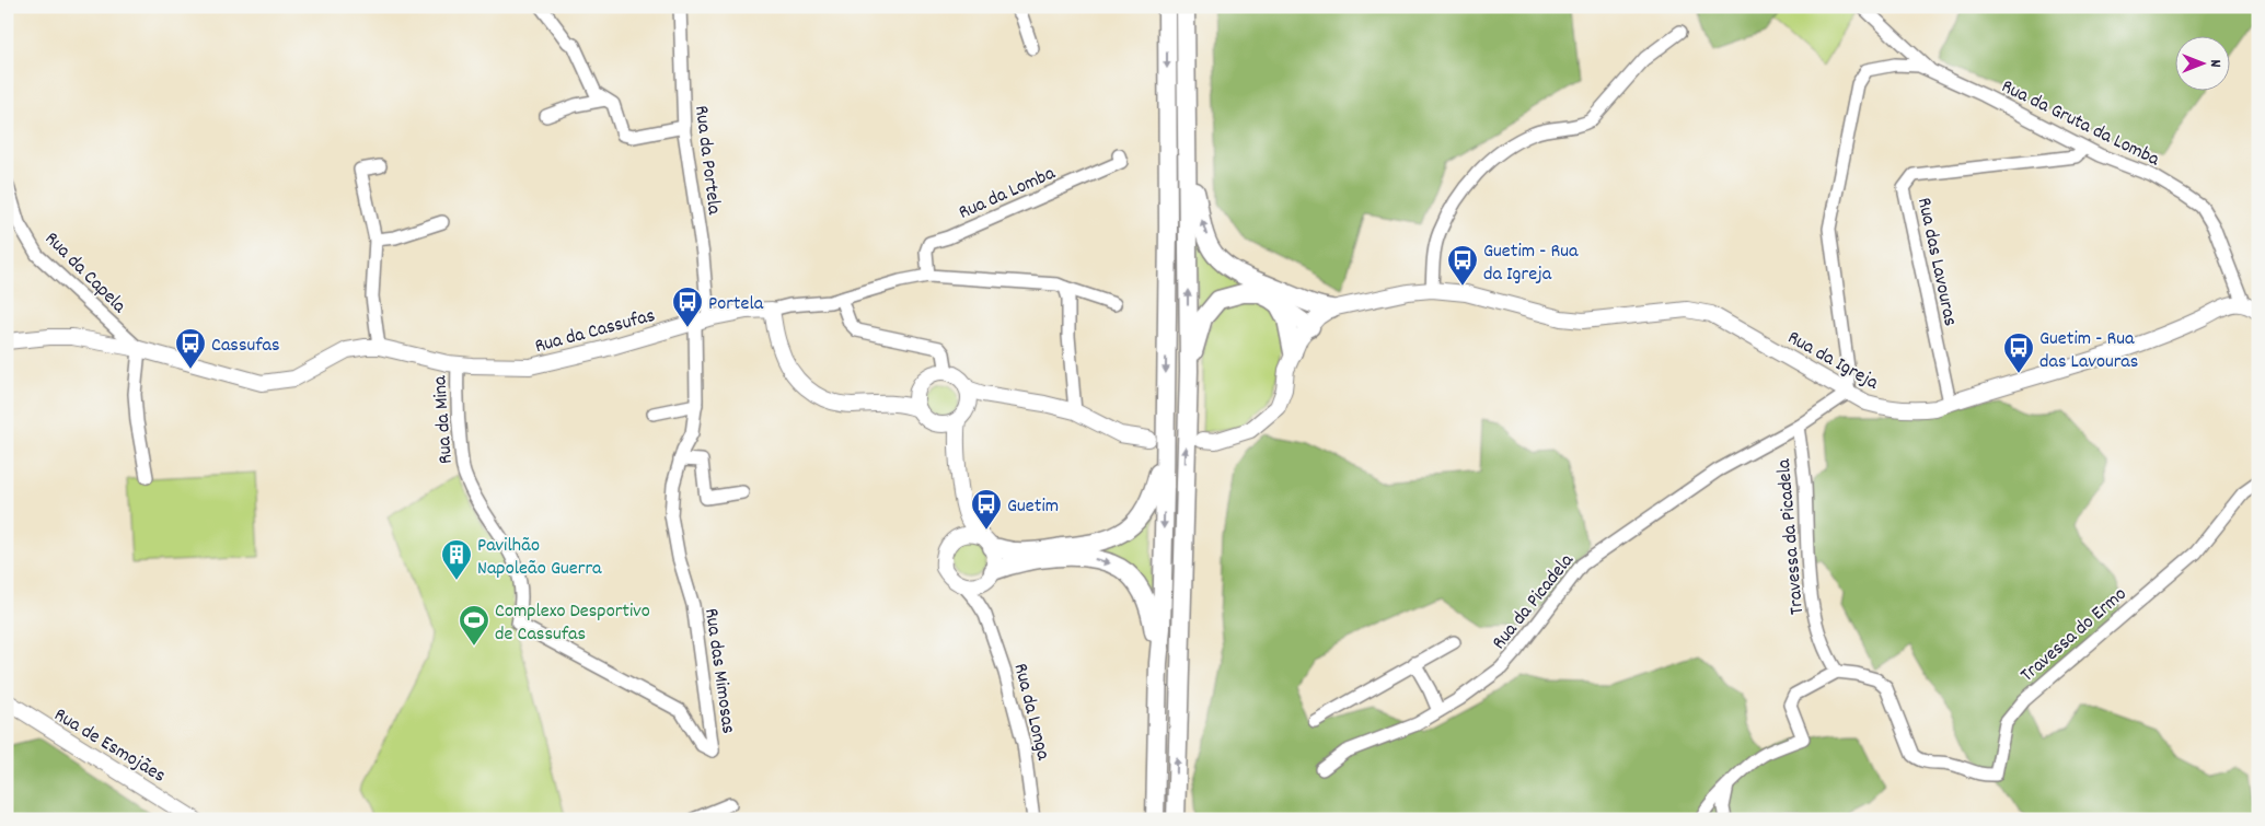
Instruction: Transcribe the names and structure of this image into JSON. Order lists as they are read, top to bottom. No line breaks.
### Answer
{"streets":{"main road":["Rua da Cassufas","Rua da Igreja","Rua da Longa","Rua de Esmojães"],"street":["Rua da Gruta da Lomba","Rua da Portela","Rua da Lomba","Rua das Lavouras","Rua da Capela","Rua da Mina","Travessa da Picadela","Rua da Picadela","Travessa do Ermo","Rua das Mimosas"]},"crossings":[["Rua da Gruta da Lomba","Rua das Lavouras"],["Rua da Gruta da Lomba","Rua da Igreja"],["Rua da Portela","Rua da Cassufas"],["Rua da Portela","Rua das Mimosas"],["Rua da Lomba","Rua da Cassufas"],["Rua das Lavouras","Rua da Igreja"],["Rua da Capela","Rua da Cassufas"],["Rua da Cassufas","Rua da Mina"],["Rua da Cassufas","Rua das Mimosas"],["Rua da Igreja","Rua da Picadela"],["Rua da Mina","Rua das Mimosas"],["Travessa da Picadela","Rua da Picadela"],["Travessa da Picadela","Travessa do Ermo"]],"places":{"bus stop":["Guetim - Rua da Igreja","Portela","Cassufas","Guetim - Rua das Lavouras","Guetim"],"building":["Pavilhão Napoleão Guerra"],"sports":["Complexo Desportivo de Cassufas"]},"north":"right"}
